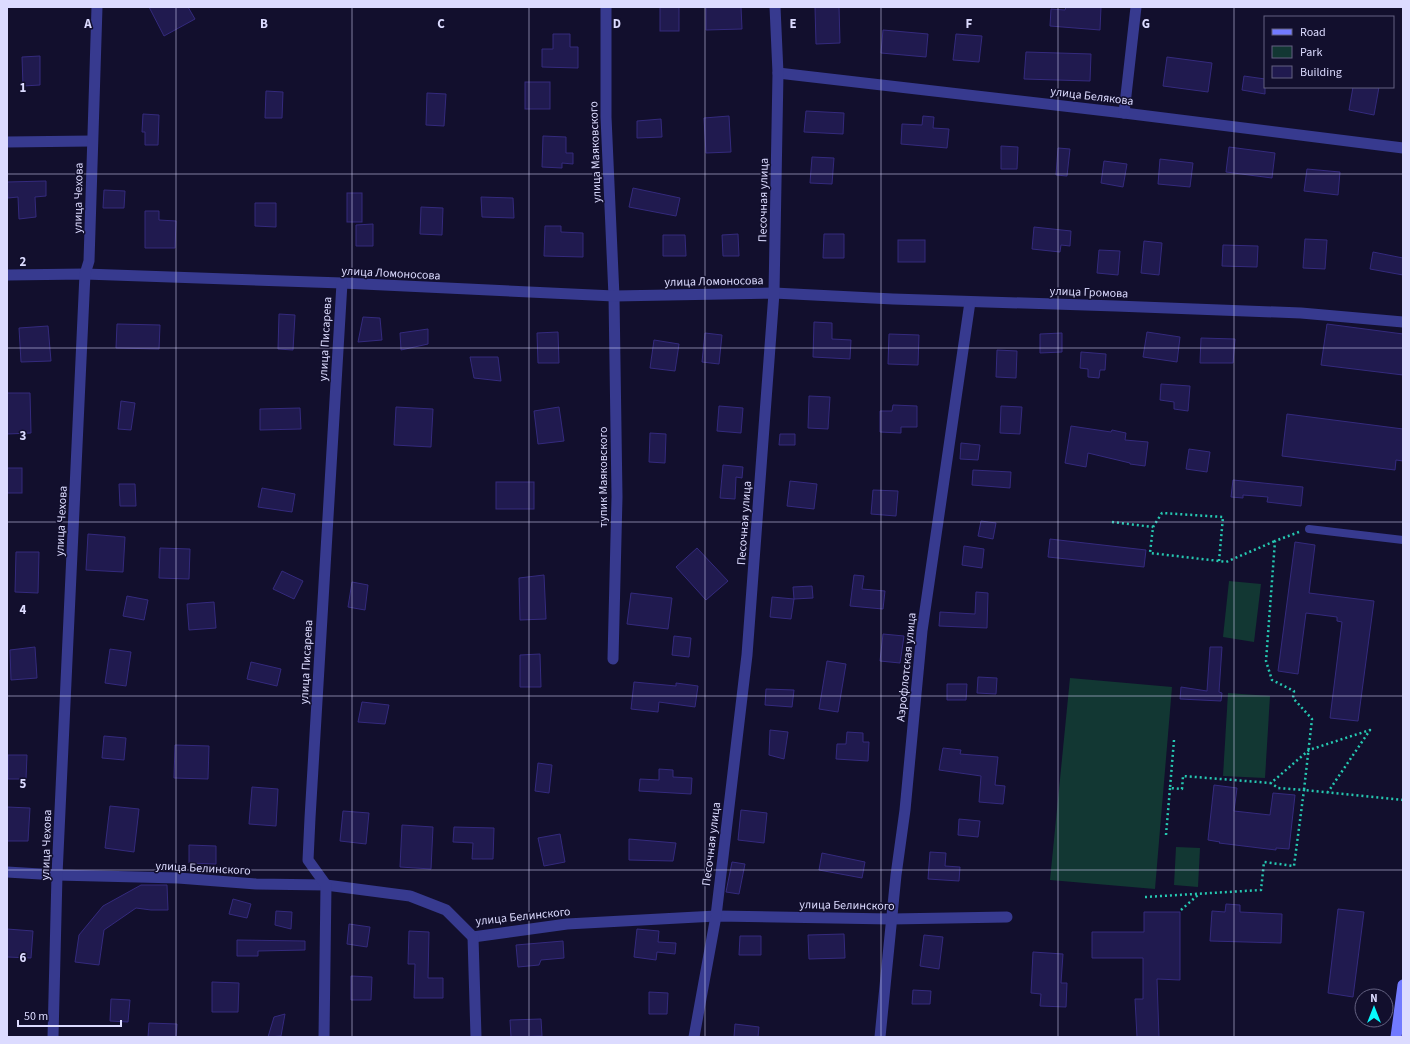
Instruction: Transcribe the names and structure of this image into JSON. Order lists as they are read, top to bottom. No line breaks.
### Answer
{"streets":{"street":["улица Белякова","улица Маяковского","улица Чехова","Песочная улица","улица Ломоносова","улица Громова","улица Писарева","тупик Маяковского","Аэрофлотская улица","улица Белинского"]},"crossings":[["улица Белякова","Песочная улица"],["улица Маяковского","улица Ломоносова"],["улица Маяковского","тупик Маяковского"],["улица Чехова","улица Ломоносова"],["улица Чехова","улица Белинского"],["Песочная улица","улица Ломоносова"],["Песочная улица","улица Громова"],["Песочная улица","улица Белинского"],["улица Ломоносова","улица Громова"],["улица Ломоносова","улица Писарева"],["улица Ломоносова","тупик Маяковского"],["улица Громова","Аэрофлотская улица"],["улица Писарева","улица Белинского"],["Аэрофлотская улица","улица Белинского"]],"legend":["Road","Park","Building"],"scale_bar":"50 m","north":"top","grid":{"columns":["A","B","C","D","E","F","G"],"rows":["1","2","3","4","5","6"]}}
